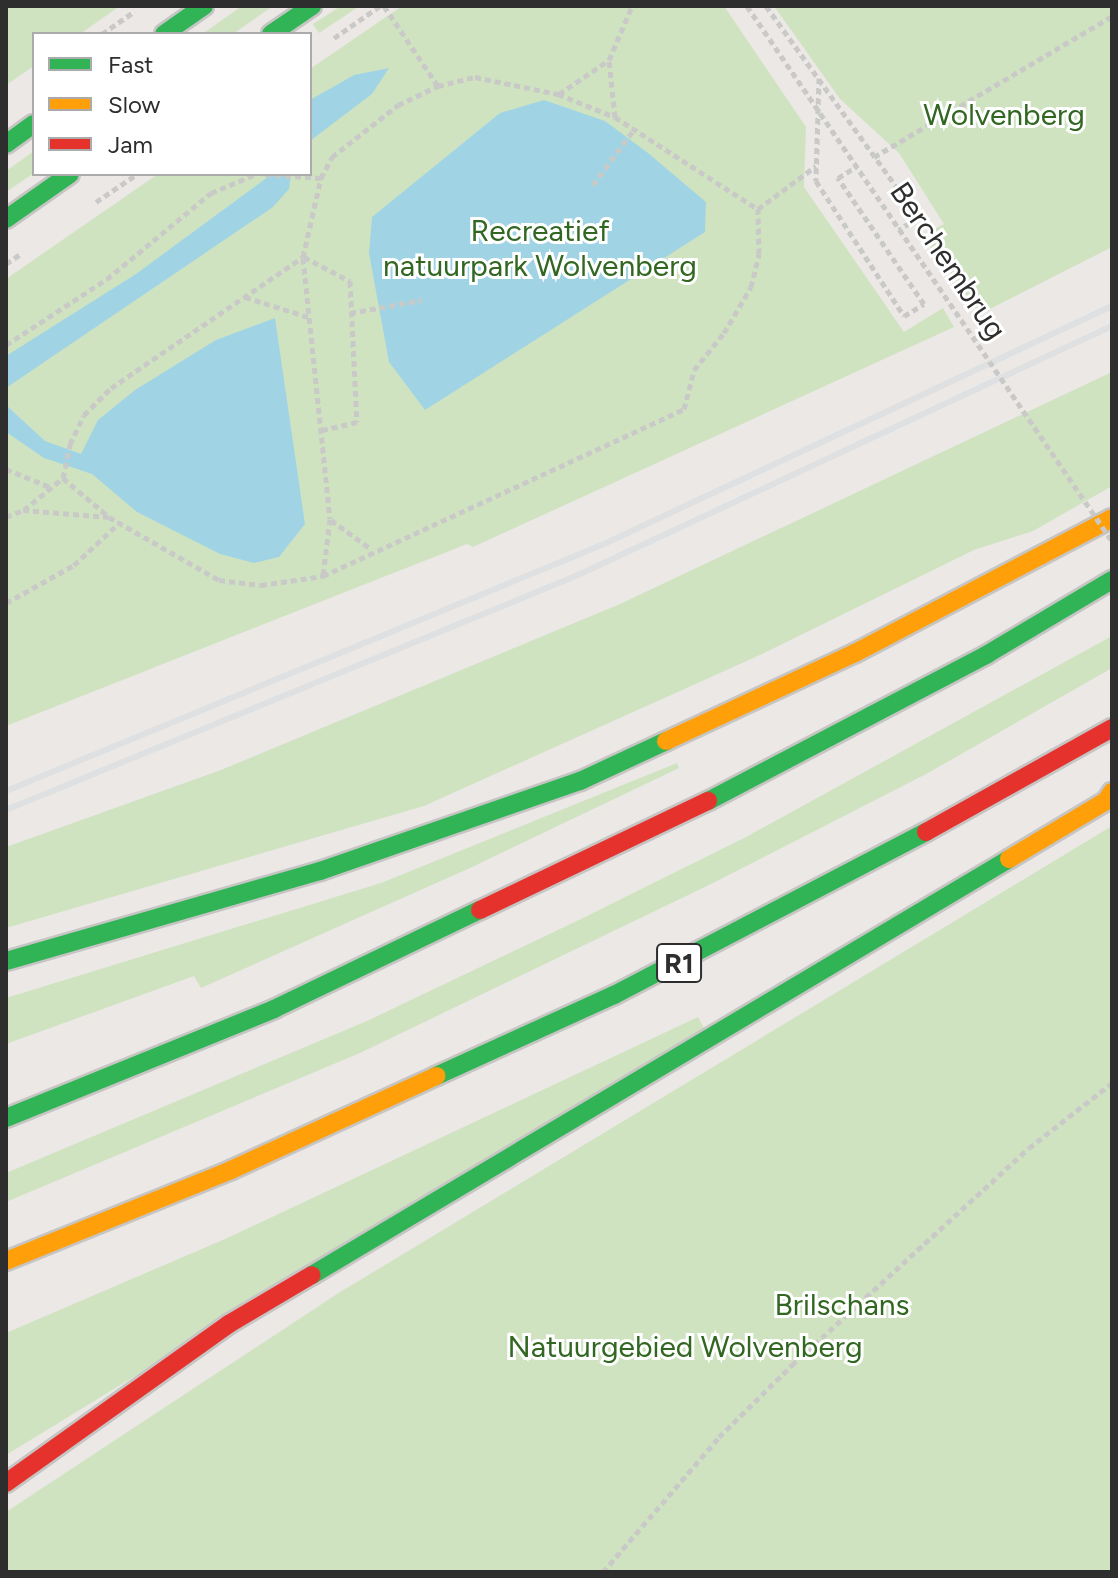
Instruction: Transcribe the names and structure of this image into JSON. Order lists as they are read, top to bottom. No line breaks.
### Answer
{"streets":{"main road":["R1"],"path":["Berchembrug"]},"parks":["Wolvenberg","Recreatief natuurpark Wolvenberg","Brilschans","Natuurgebied Wolvenberg"],"legend":["Fast","Slow","Jam"]}
